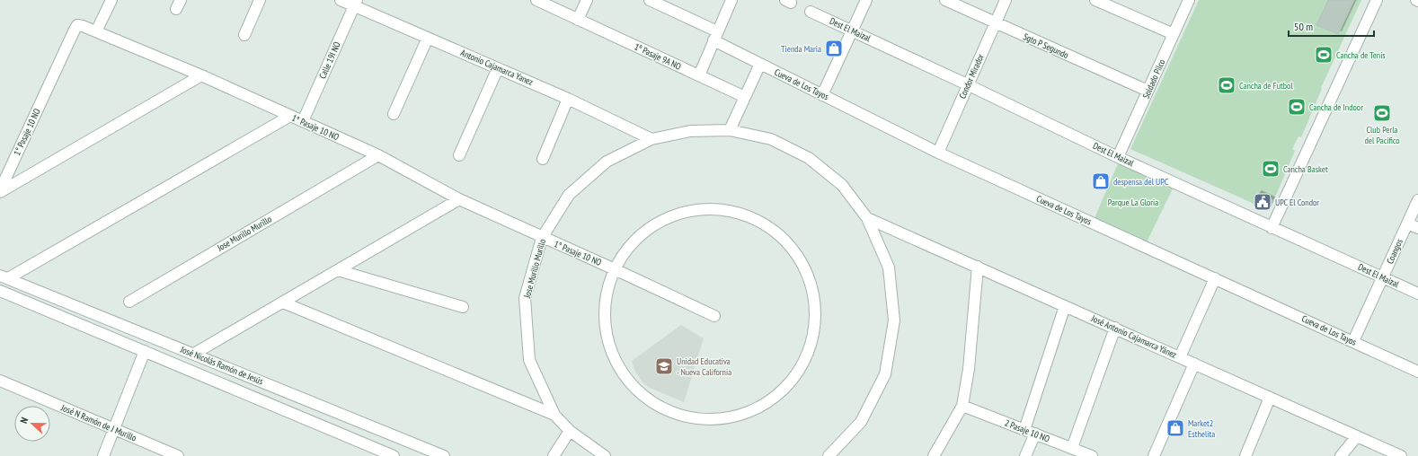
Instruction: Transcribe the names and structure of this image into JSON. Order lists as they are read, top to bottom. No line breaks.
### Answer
{"streets":{"street":["Dest El Maizal","Sgto P Segundo","1º Pasaje 9A NO","Calle 19I NO","Antonio Cajamarca Yanez","Condor Mirador","Soldado Pilco","Cueva de Los Tayos","1° Pasaje 10 NO","Jose Murillo Murillo","Coangos","José Antonio Cajamarca Yánez","José Nicolás Ramón de Jesús","José N Ramón de J Murillo","2 Pasaje 10 NO"]},"crossings":[["Dest El Maizal","Condor Mirador"],["Dest El Maizal","Soldado Pilco"],["Dest El Maizal","Coangos"],["Sgto P Segundo","Condor Mirador"],["Sgto P Segundo","Soldado Pilco"],["Calle 19I NO","Antonio Cajamarca Yanez"],["Calle 19I NO","1° Pasaje 10 NO"],["Antonio Cajamarca Yanez","Jose Murillo Murillo"],["Condor Mirador","Cueva de Los Tayos"],["Cueva de Los Tayos","Coangos"],["1° Pasaje 10 NO","Jose Murillo Murillo"],["Jose Murillo Murillo","José Antonio Cajamarca Yánez"]],"parks":["Parque La Gloria"],"places":{"shop":["Tienda Maria","despensa del UPC","Market2 Esthelita"],"sports":["Cancha de Tenis","Cancha de Futbol","Cancha de Indoor","Club Perla del Pacífico","Cancha Basket"],"public building":["UPC El Condor"],"school or university":["Unidad Educativa - Nueva California"]},"scale_bar":"50 m","north":"left"}
